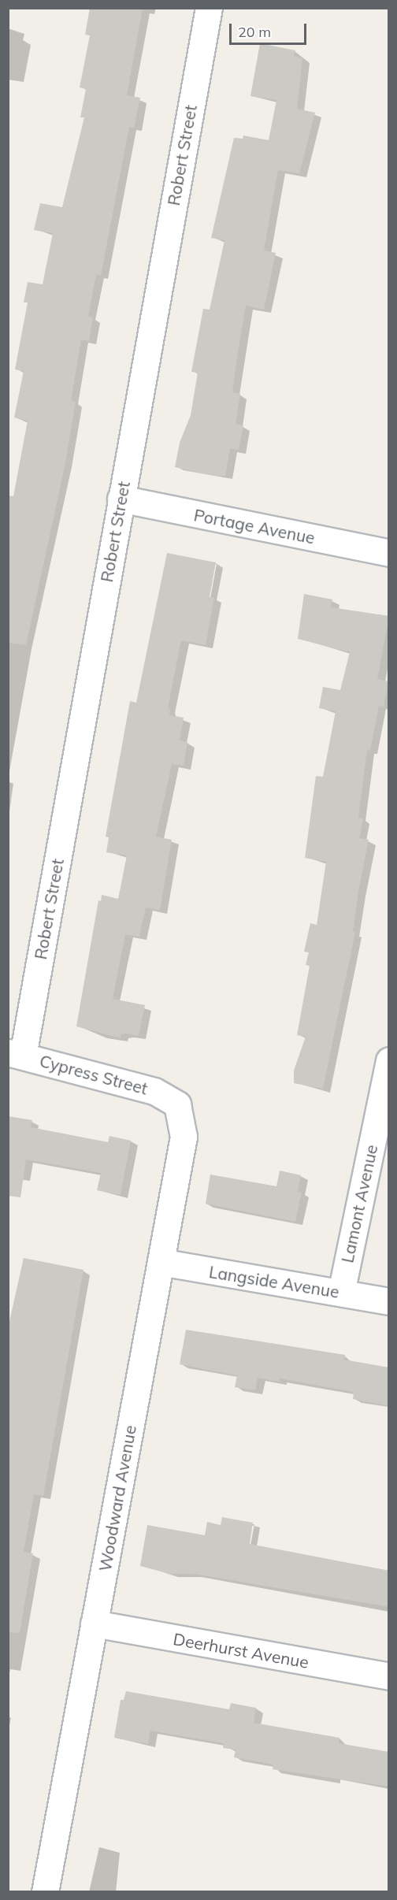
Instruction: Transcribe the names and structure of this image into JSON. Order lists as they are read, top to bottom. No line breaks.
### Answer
{"streets":{"street":["Robert Street","Portage Avenue","Cypress Street","Lamont Avenue","Langside Avenue","Woodward Avenue","Deerhurst Avenue"]},"crossings":[["Robert Street","Portage Avenue"],["Robert Street","Cypress Street"],["Cypress Street","Woodward Avenue"],["Lamont Avenue","Langside Avenue"],["Langside Avenue","Woodward Avenue"],["Woodward Avenue","Deerhurst Avenue"]],"scale_bar":"20 m"}
